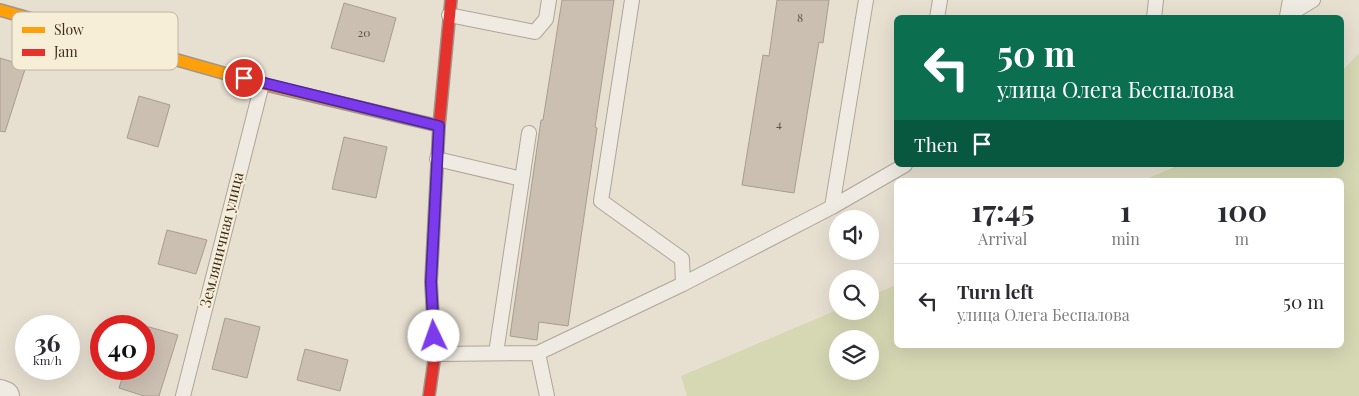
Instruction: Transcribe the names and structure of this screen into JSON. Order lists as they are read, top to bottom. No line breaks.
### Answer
{"streets":{"lane":["Земляничная улица"]},"house_numbers":["8","20","4"],"legend":["Slow","Jam"],"page":{"turn":["50 m","улица Олега Беспалова"],"then":"Then","eta":["17:45","Arrival","1","min","100","m"],"list":[{"name":"Turn left","note":"улица Олега Беспалова","value":"50 m"}],"speed":"36 km/h","limit":"40"}}
